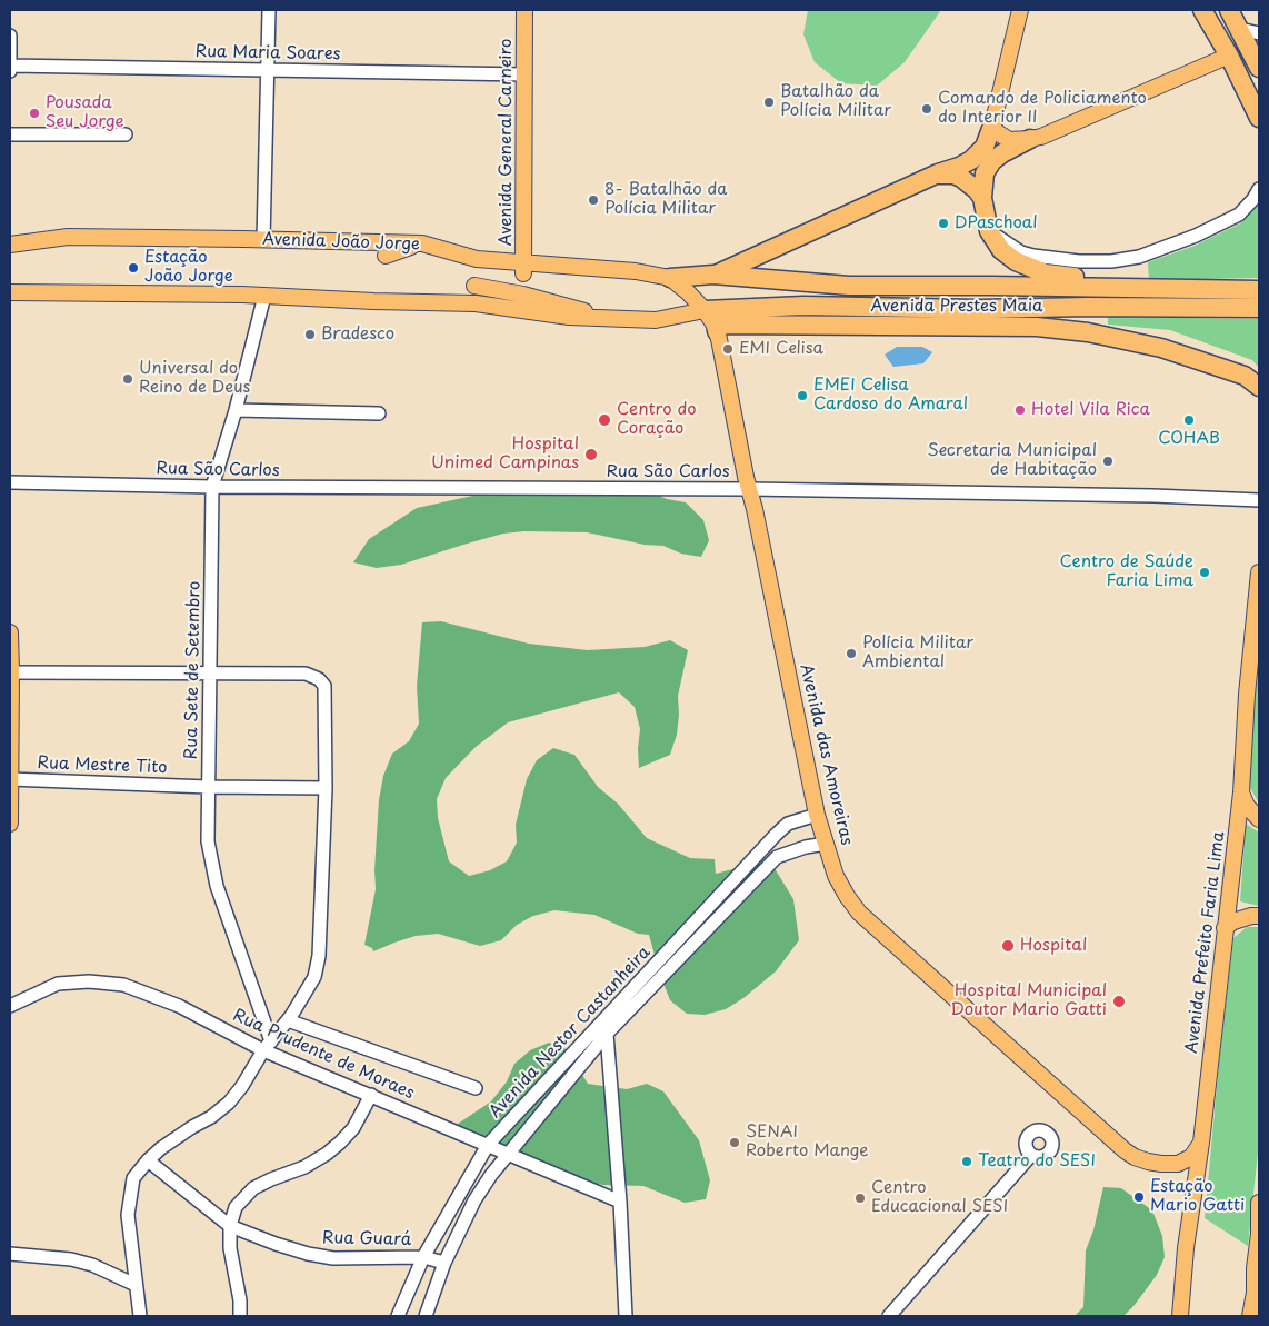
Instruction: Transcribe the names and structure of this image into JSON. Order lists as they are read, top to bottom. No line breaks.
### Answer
{"streets":{"highway":["Avenida João Jorge","Avenida Prestes Maia"],"main road":["Avenida General Carneiro","Avenida das Amoreiras","Avenida Prefeito Faria Lima"],"street":["Rua Maria Soares","Rua São Carlos","Rua Sete de Setembro","Rua Mestre Tito","Avenida Nestor Castanheira","Rua Prudente de Moraes","Rua Guará"]},"crossings":[["Rua Maria Soares","Avenida General Carneiro"],["Avenida General Carneiro","Avenida João Jorge"],["Avenida João Jorge","Avenida Prestes Maia"],["Avenida João Jorge","Rua São Carlos"],["Avenida João Jorge","Avenida das Amoreiras"],["Rua São Carlos","Rua Sete de Setembro"],["Rua São Carlos","Avenida das Amoreiras"],["Rua Sete de Setembro","Rua Mestre Tito"],["Rua Sete de Setembro","Rua Prudente de Moraes"],["Avenida das Amoreiras","Avenida Prefeito Faria Lima"],["Avenida das Amoreiras","Avenida Nestor Castanheira"],["Avenida Nestor Castanheira","Rua Prudente de Moraes"],["Avenida Nestor Castanheira","Rua Guará"]],"places":["Batalhão da Polícia Militar","Comando de Policiamento do Interior II","Pousada Seu Jorge","8- Batalhão da Polícia Militar","DPaschoal","Estação João Jorge","Bradesco","EMI Celisa","Universal do Reino de Deus","EMEI Celisa Cardoso do Amaral","Hotel Vila Rica","Centro do Coração","COHAB","Hospital Unimed Campinas","Secretaria Municipal de Habitação","Centro de Saúde Faria Lima","Polícia Militar Ambiental","Hospital","Hospital Municipal Doutor Mario Gatti","SENAI Roberto Mange","Teatro do SESI","Estação Mario Gatti","Centro Educacional SESI"]}
